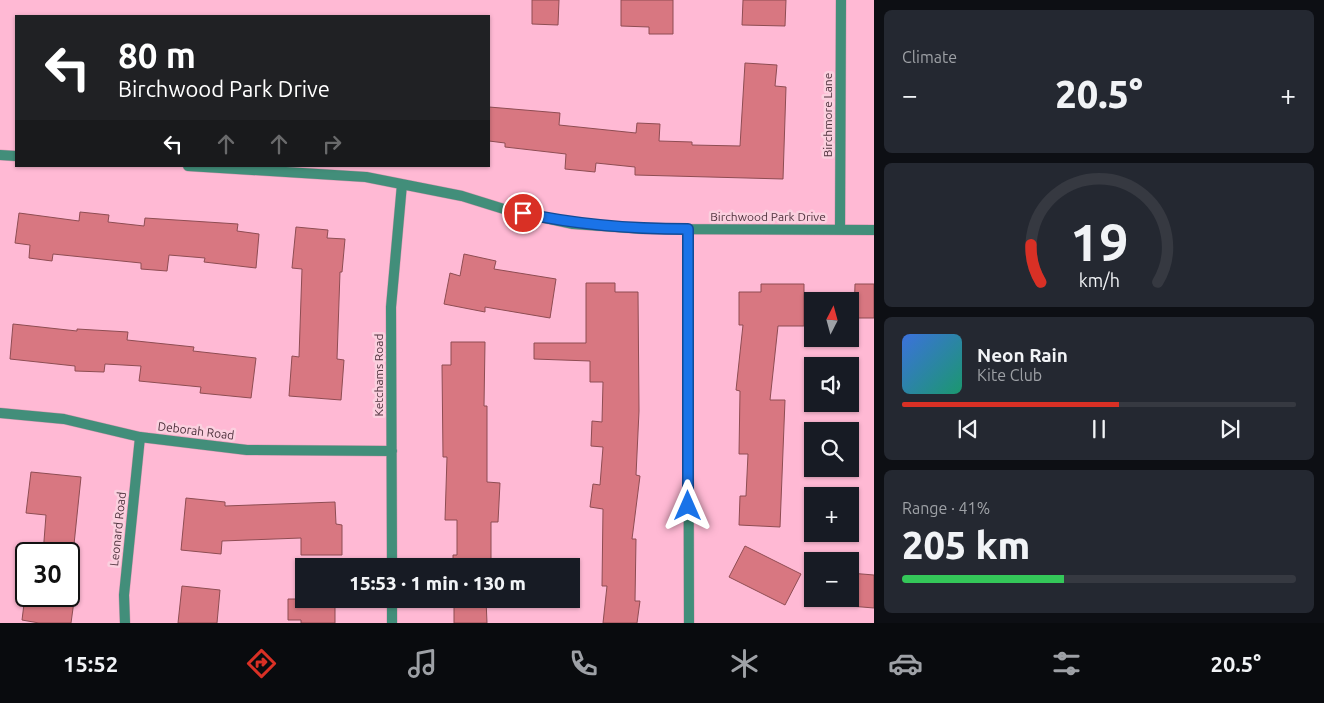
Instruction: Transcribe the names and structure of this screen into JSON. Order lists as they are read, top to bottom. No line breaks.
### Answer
{"streets":{"street":["Birchmore Lane","Birchwood Park Drive","Ketchams Road","Deborah Road","Leonard Road"]},"crossings":[["Birchmore Lane","Birchwood Park Drive"],["Birchwood Park Drive","Ketchams Road"],["Ketchams Road","Deborah Road"],["Deborah Road","Leonard Road"]],"north":"top","page":{"tile":["Climate",["Range · 41%","205 km"]],"turn":["80 m","Birchwood Park Drive"],"heat":["−","20.5°","+"],"map_buttons":["+","−"],"song":["Neon Rain","Kite Club"],"limit":"30","trip":"15:53 · 1 min · 130 m","tabs":["15:52","20.5°"],"gauge":["19","km/h"]}}
